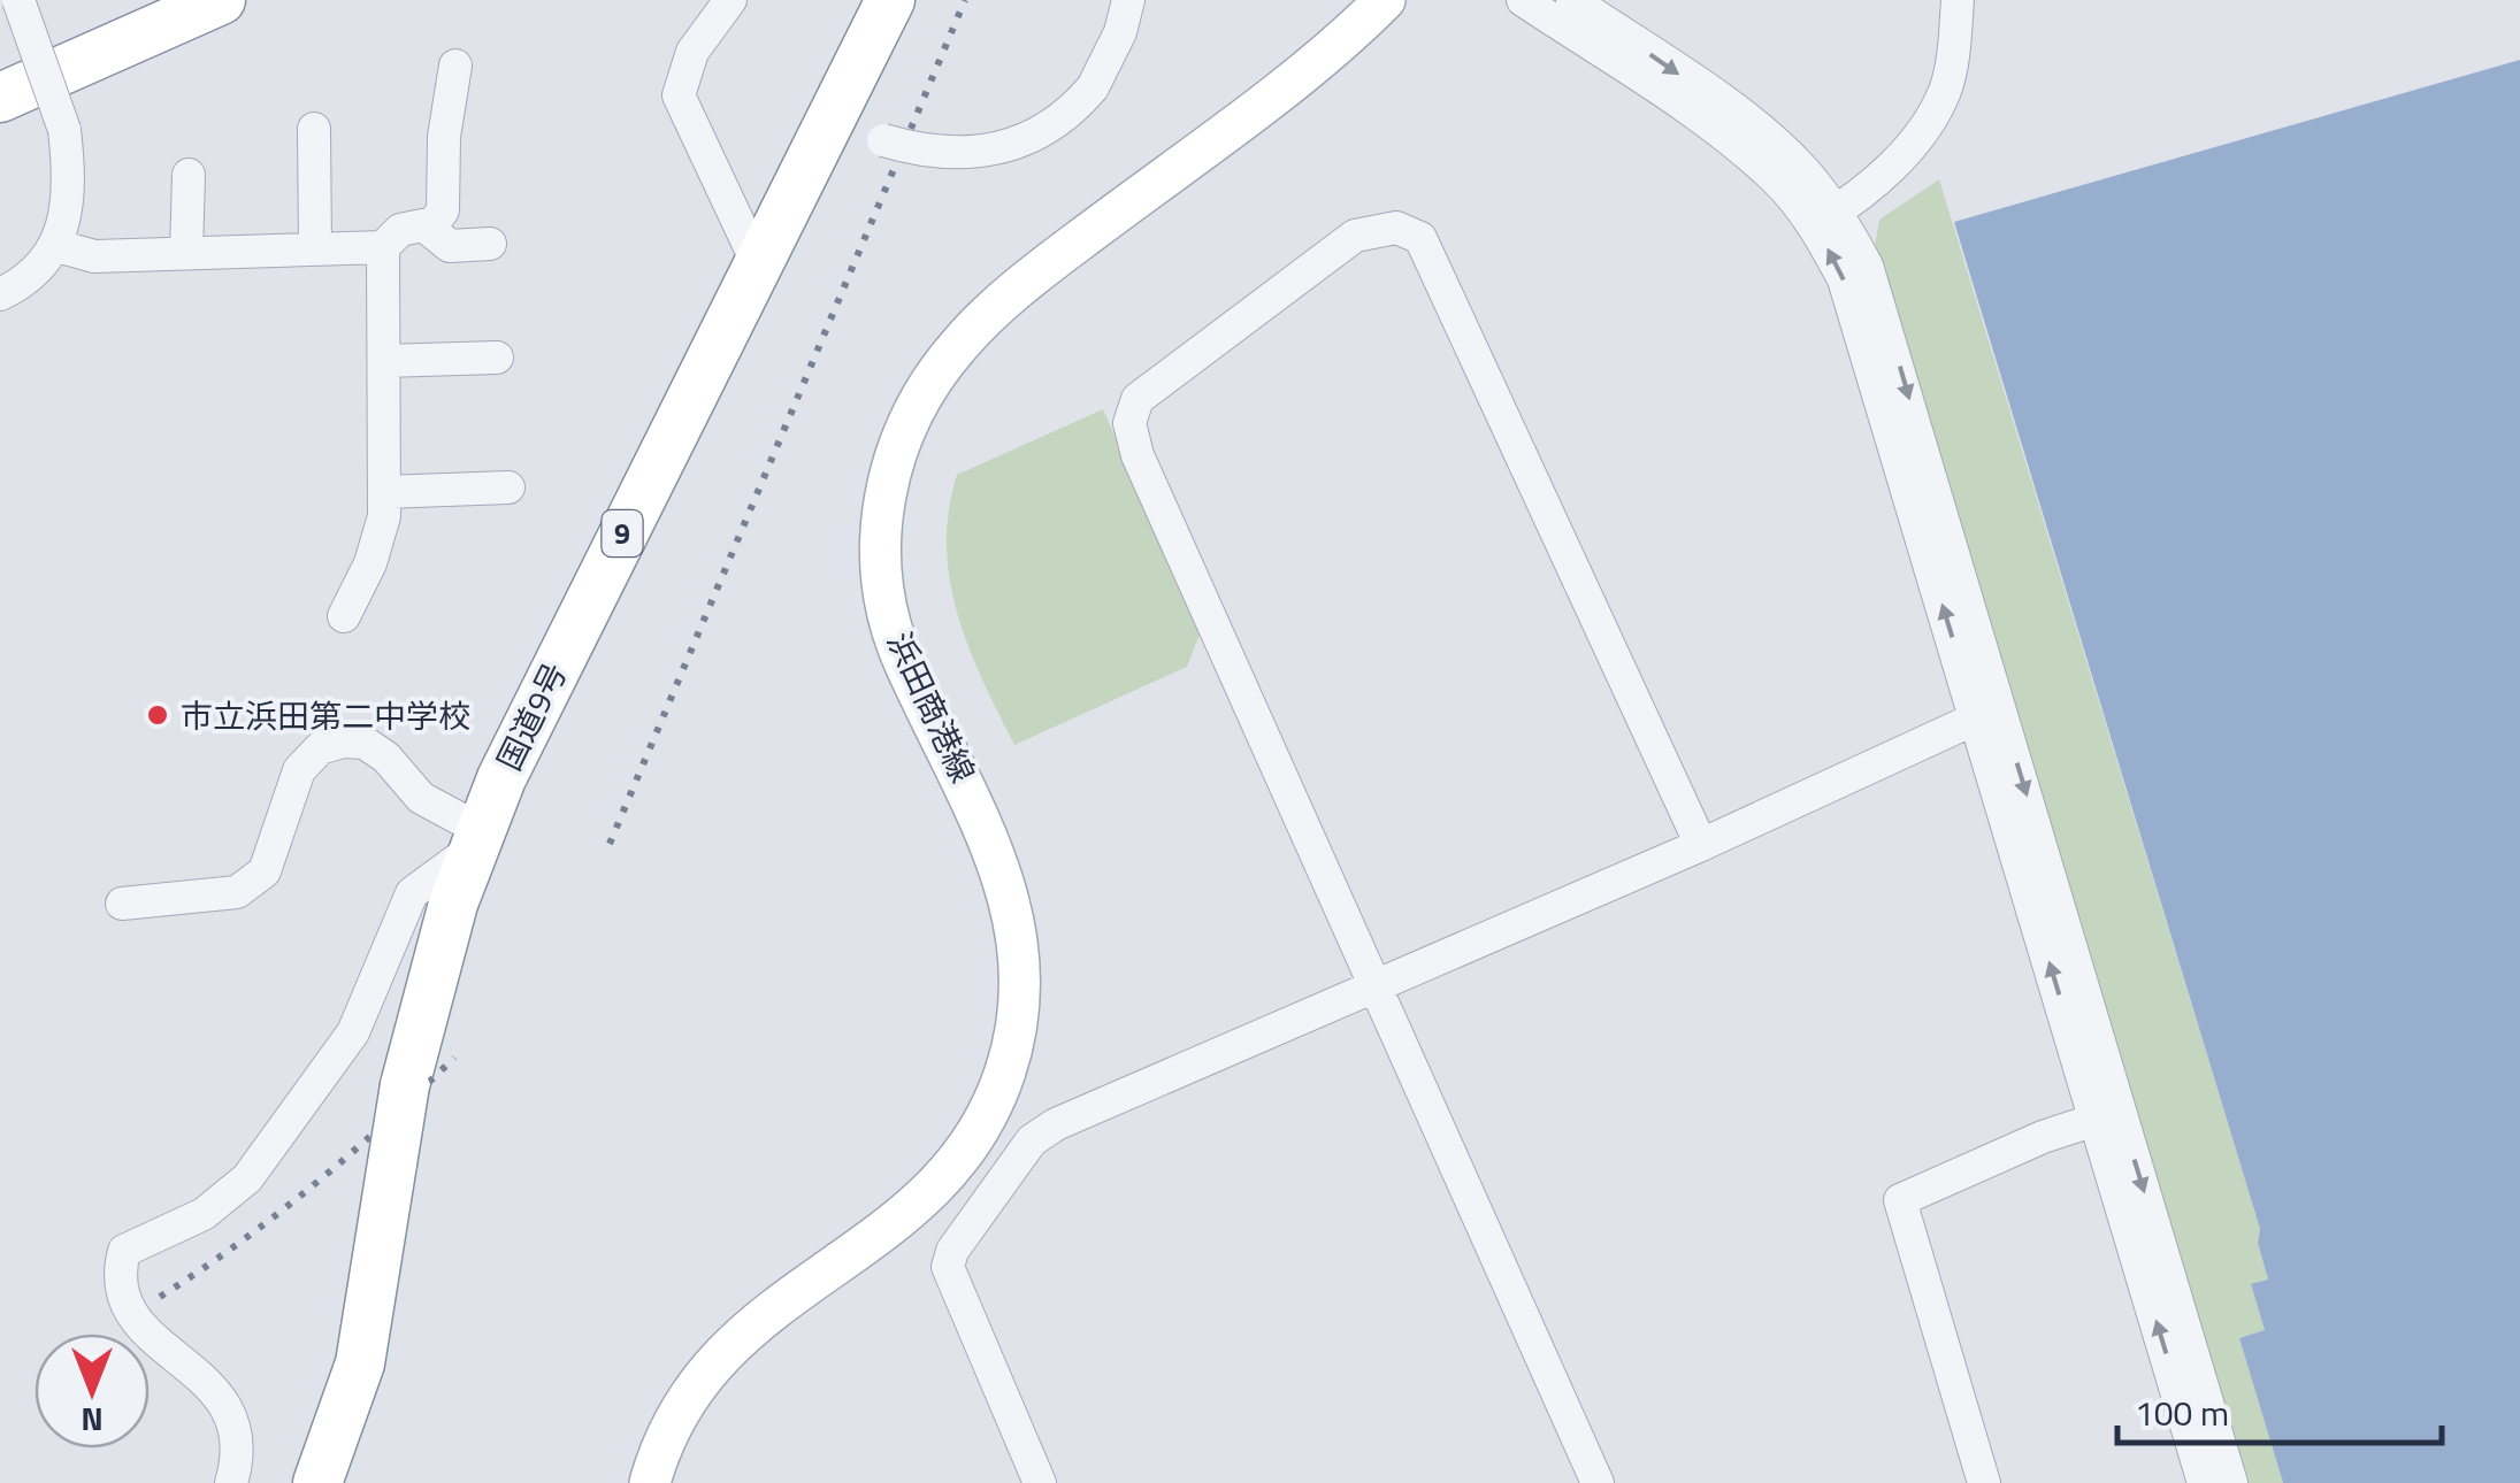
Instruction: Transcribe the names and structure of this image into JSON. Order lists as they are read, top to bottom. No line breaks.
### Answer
{"streets":{"highway":["9","国道9号"],"main road":["浜田商港線"]},"places":["市立浜田第二中学校"],"scale_bar":"100 m","north":"bottom"}
